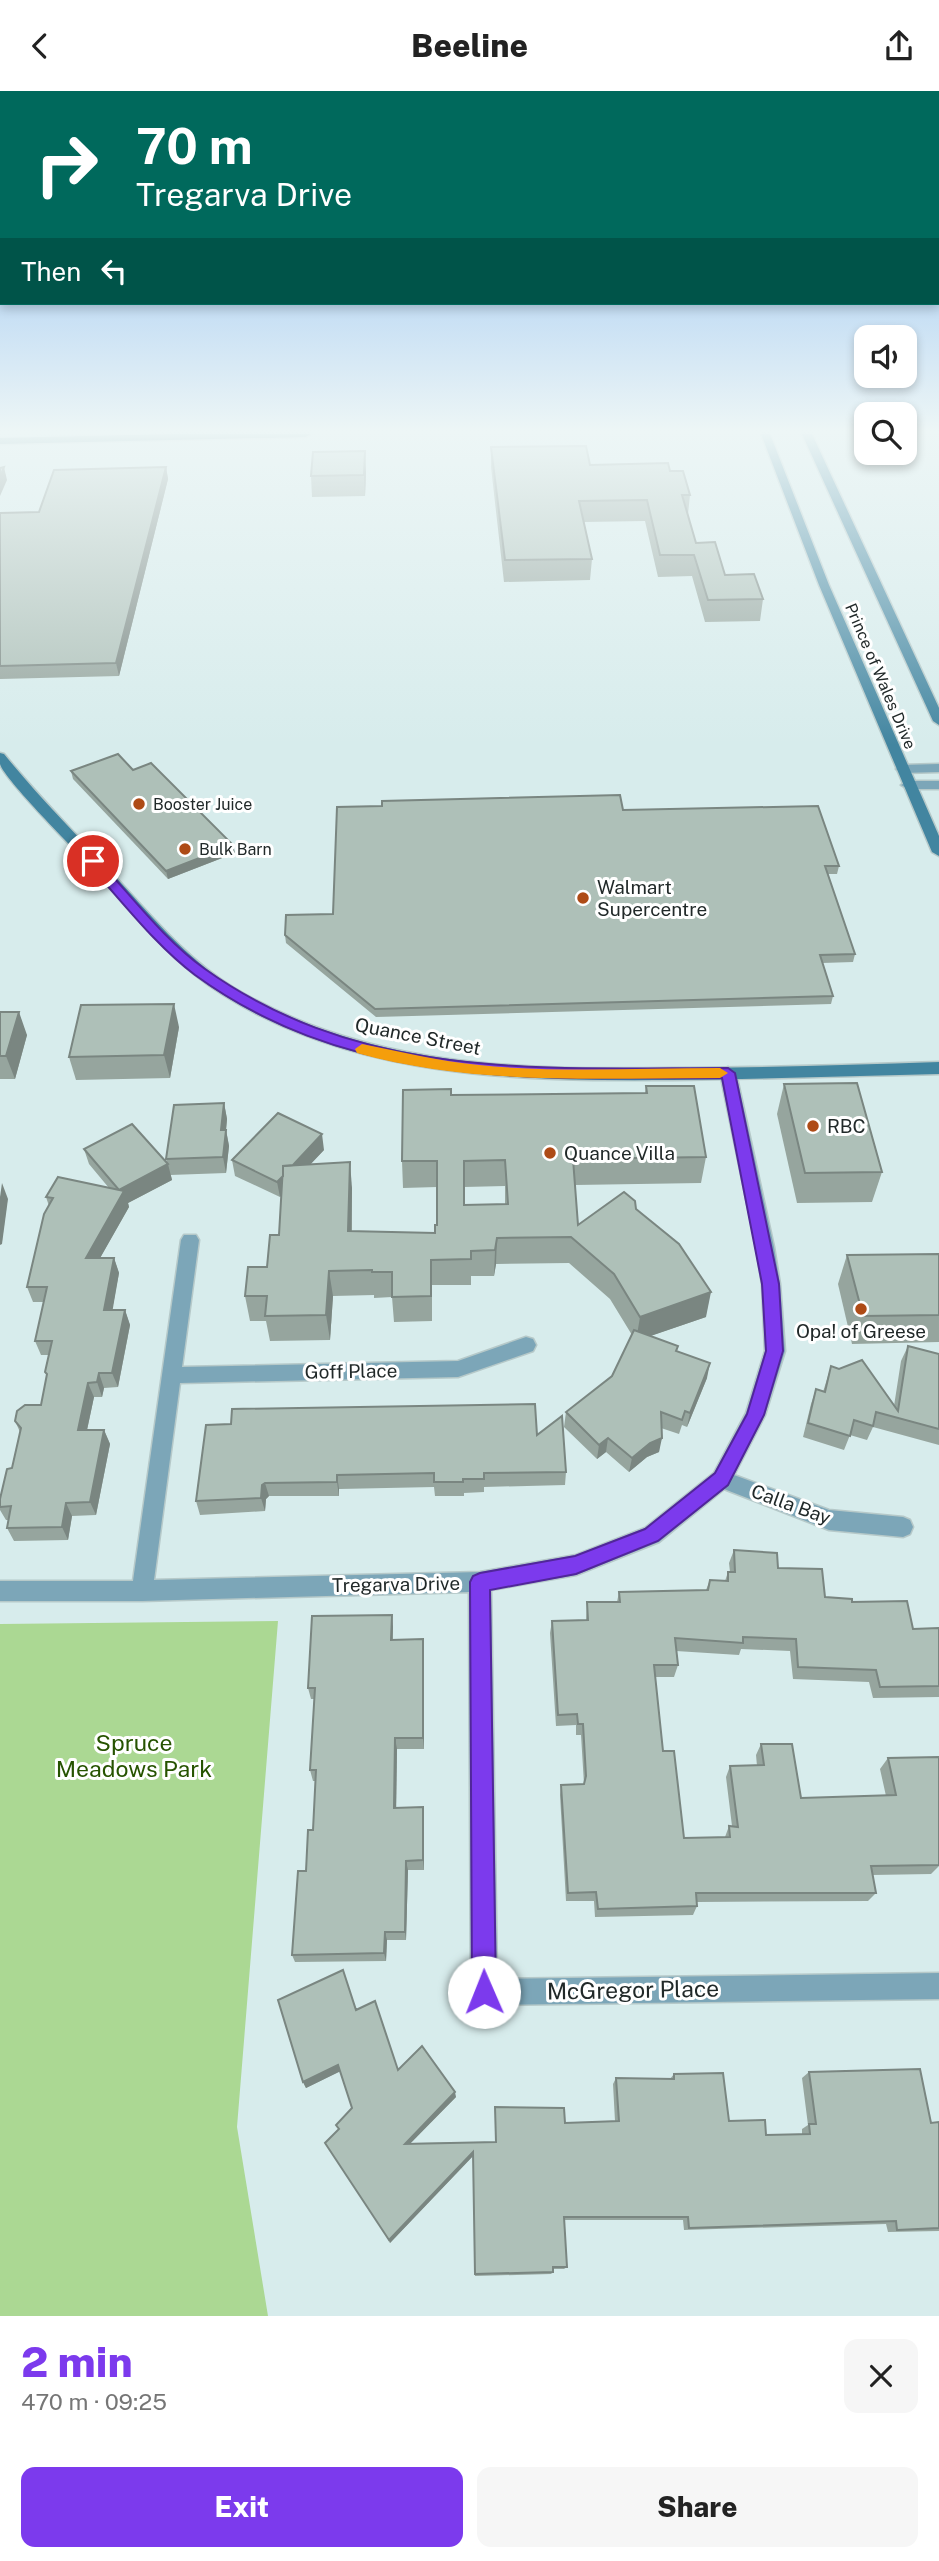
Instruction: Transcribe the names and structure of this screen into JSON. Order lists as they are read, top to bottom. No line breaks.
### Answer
{"streets":{"main road":["Prince of Wales Drive","Quance Street"],"street":["Goff Place","Calla Bay","Tregarva Drive","McGregor Place"]},"crossings":[["Quance Street","Tregarva Drive"],["Calla Bay","Tregarva Drive"],["Tregarva Drive","McGregor Place"]],"parks":["Spruce Meadows Park"],"places":["Booster Juice","Bulk Barn","Walmart Supercentre","RBC","Quance Villa","Opa! of Greese"],"page":{"header":"Beeline","turn":["70 m","Tregarva Drive"],"then":"Then","heading":["2 min","470 m · 09:25"],"buttons":["Exit","Share"]}}
